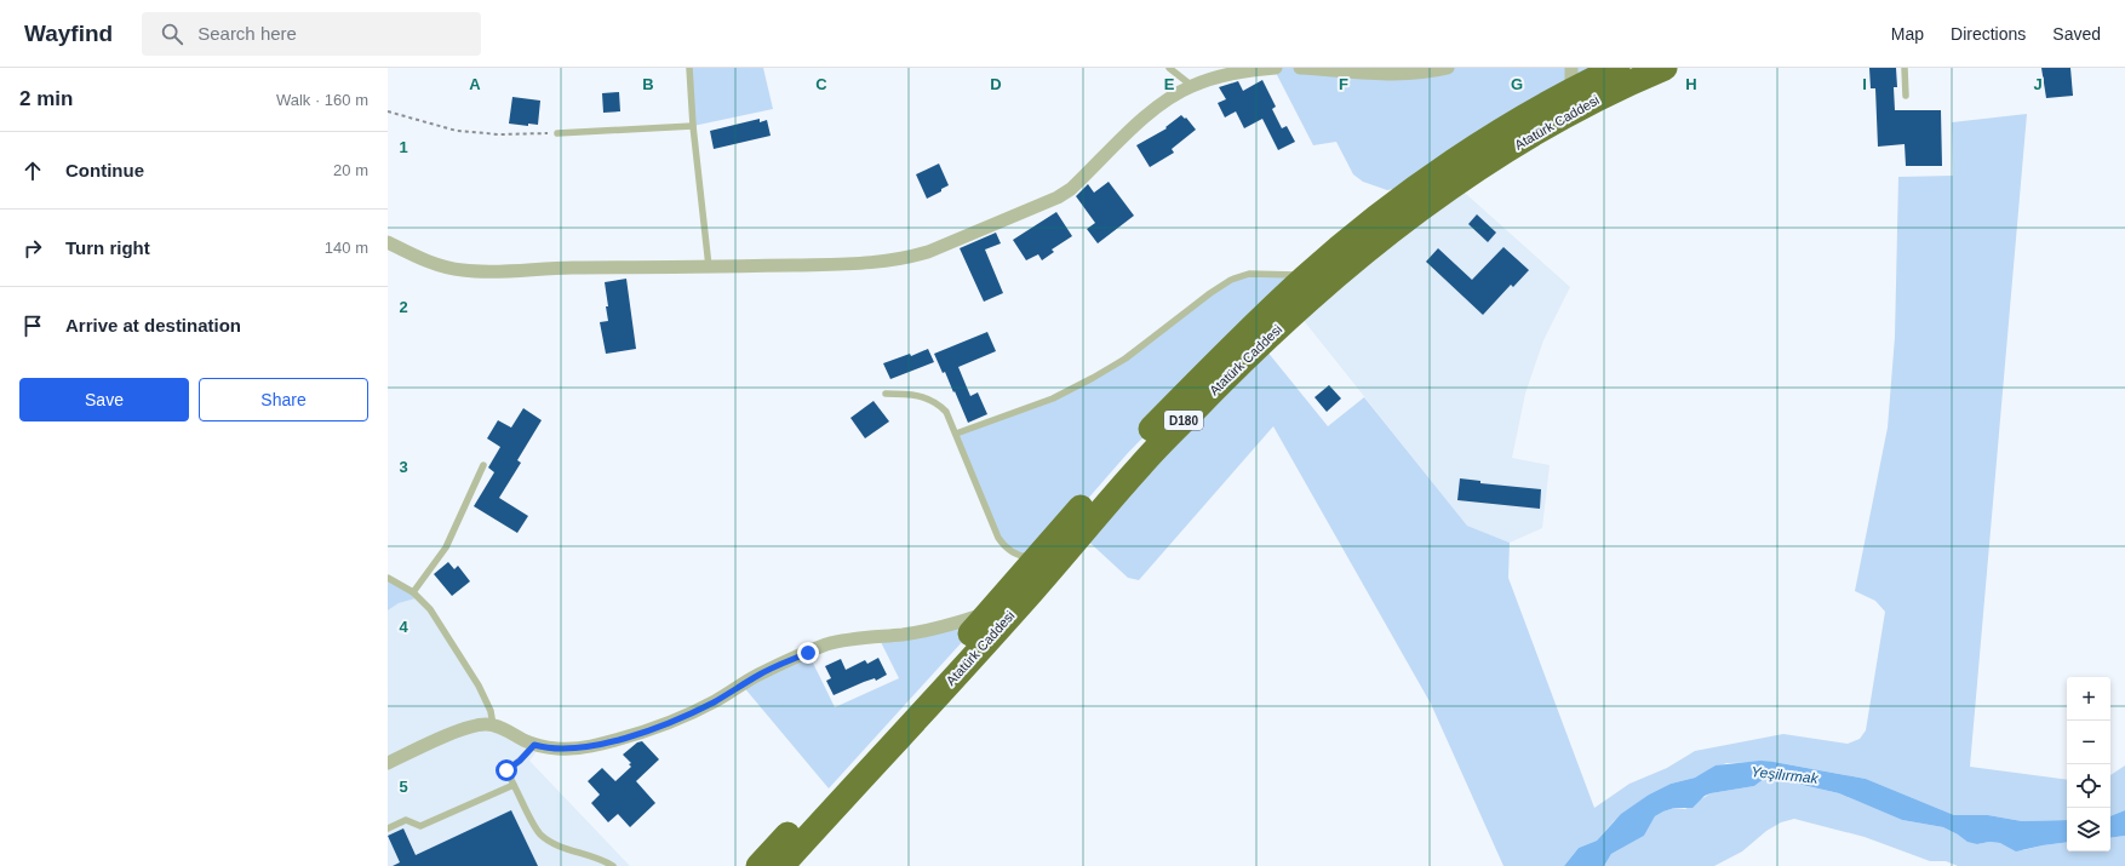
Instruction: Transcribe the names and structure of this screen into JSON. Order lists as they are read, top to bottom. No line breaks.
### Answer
{"streets":{"highway":["Atatürk Caddesi","D180"]},"water":["Yeşilırmak"],"page":{"header":"Wayfind","search":"Search here","nav":["Map","Directions","Saved"],"heading":["2 min","Walk · 160 m"],"list":[["Continue","20 m"],["Turn right","140 m"],"Arrive at destination"],"buttons":["Save","Share"],"map_buttons":["+","−"]},"grid":{"columns":["A","B","C","D","E","F","G","H","I","J"],"rows":["1","2","3","4","5"]}}
